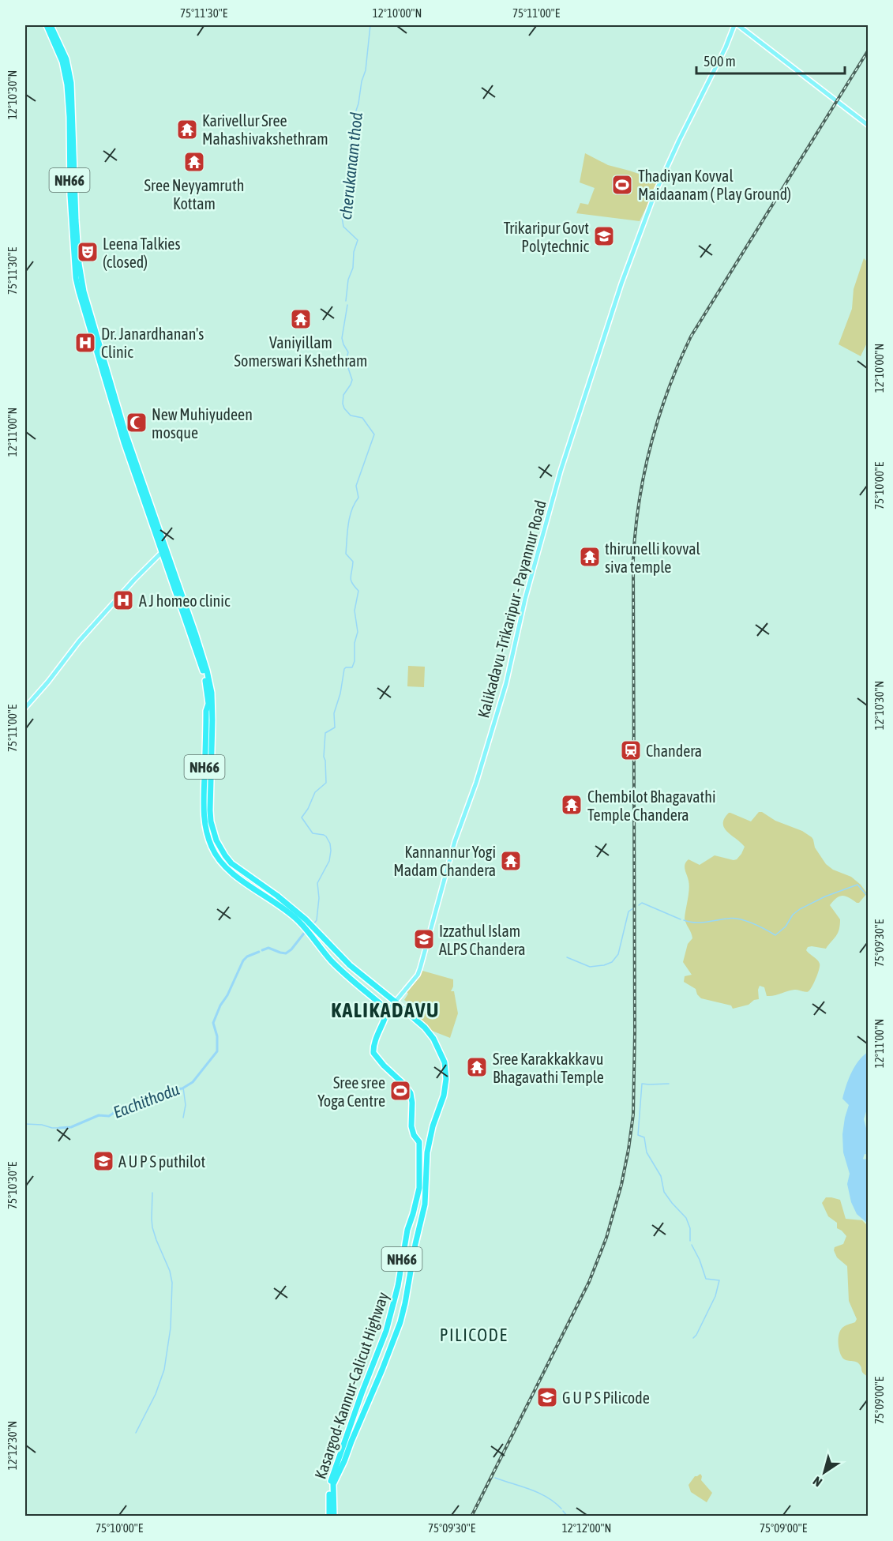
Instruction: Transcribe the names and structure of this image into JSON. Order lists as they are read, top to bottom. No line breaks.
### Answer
{"streets":{"highway":["NH66","Kasargod-Kannur-Calicut Highway"],"main road":["Kalikadavu -Trikaripur - Payannur Road"]},"crossings":[["Kalikadavu -Trikaripur - Payannur Road","Kasargod-Kannur-Calicut Highway"]],"districts":["KALIKADAVU","PILICODE"],"water":["cherukanam thod","Eachithodu"],"places":{"temple":["Karivellur Sree Mahashivakshethram","Sree Neyyamruth Kottam","Vaniyillam Somerswari Kshethram","thirunelli kovval siva temple","Chembilot Bhagavathi Temple Chandera","Kannannur Yogi Madam Chandera","Sree Karakkakkavu Bhagavathi Temple"],"sports":["Thadiyan Kovval Maidaanam ( Play Ground)","Sree sree Yoga Centre"],"school or university":["Trikaripur Govt Polytechnic","Izzathul Islam ALPS Chandera","A U P S puthilot","G U P S Pilicode"],"theatre":["Leena Talkies (closed)"],"hospital":["Dr. Janardhanan's Clinic","A J homeo clinic"],"mosque":["New Muhiyudeen mosque"],"station":["Chandera"]},"scale_bar":"500 m","north":"bottom left","coordinates":["75°11'30\"E","12°10'00\"N","75°11'00\"E","12°10'30\"N","12°11'00\"N","75°10'00\"E","75°09'30\"E","75°10'30\"E","75°09'00\"E","12°12'30\"N","12°12'00\"N"]}
